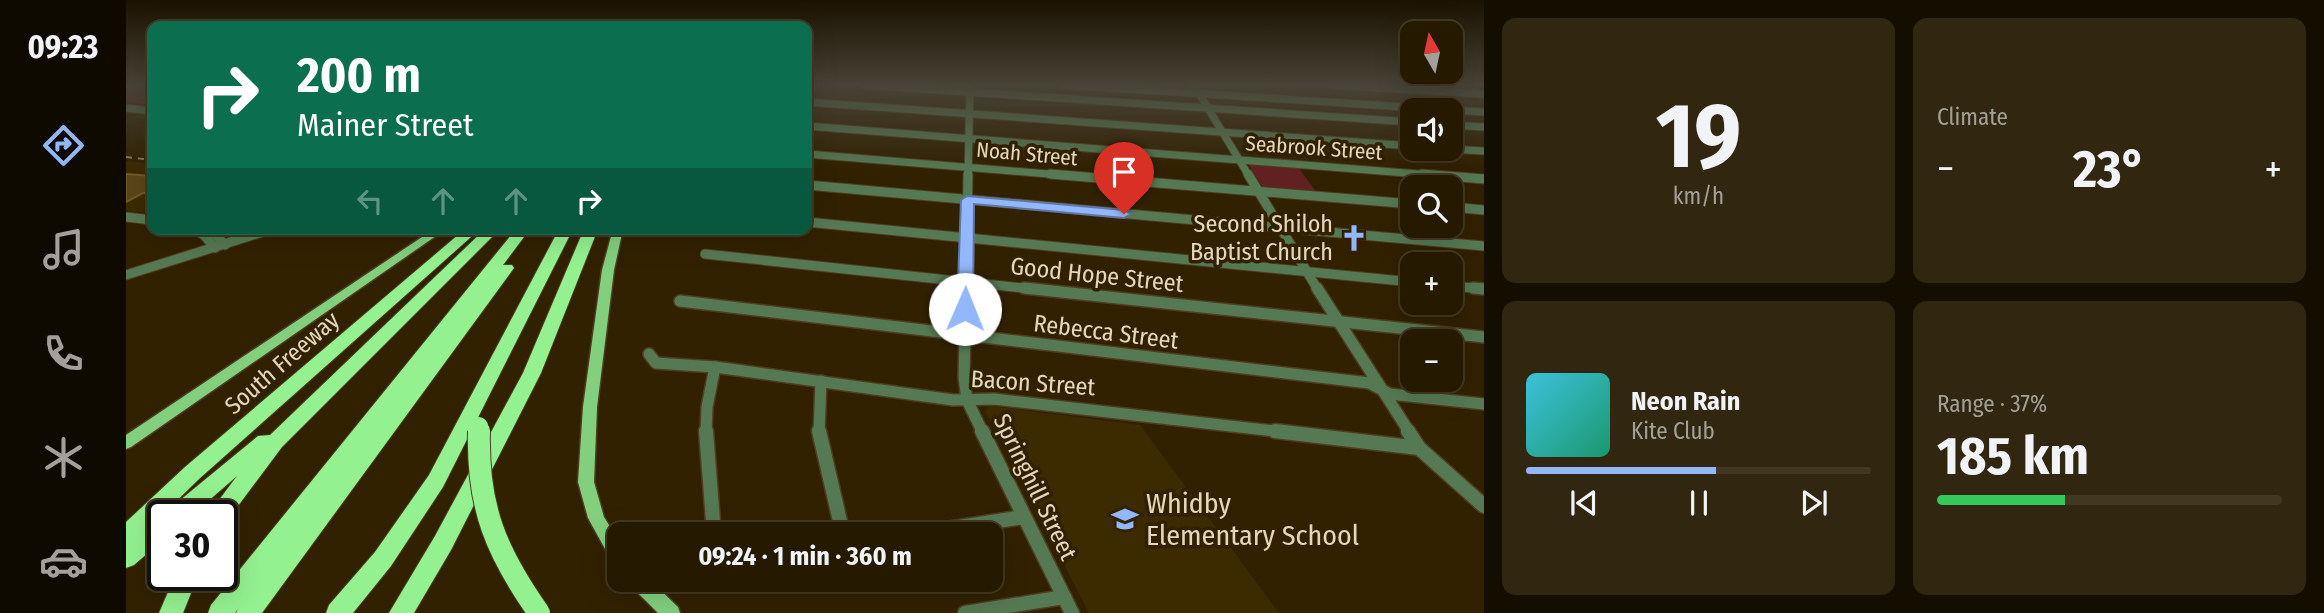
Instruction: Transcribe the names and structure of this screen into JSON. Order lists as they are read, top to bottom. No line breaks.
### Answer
{"streets":{"highway":["South Freeway"],"street":["Seabrook Street","Noah Street","Good Hope Street","Rebecca Street","Bacon Street","Springhill Street"]},"crossings":[["Seabrook Street","Springhill Street"],["Noah Street","Springhill Street"],["Good Hope Street","Springhill Street"],["Rebecca Street","Springhill Street"],["Bacon Street","Springhill Street"]],"places":{"church":["Second Shiloh Baptist Church"],"school or university":["Whidby Elementary School"]},"north":"top","page":{"tabs":"09:23","tile":[["19","km/h"],"Climate",["Range · 37%","185 km"]],"map_buttons":["+","−"],"turn":["200 m","Mainer Street"],"heat":["−","23°","+"],"song":["Neon Rain","Kite Club"],"limit":"30","trip":"09:24 · 1 min · 360 m"}}
